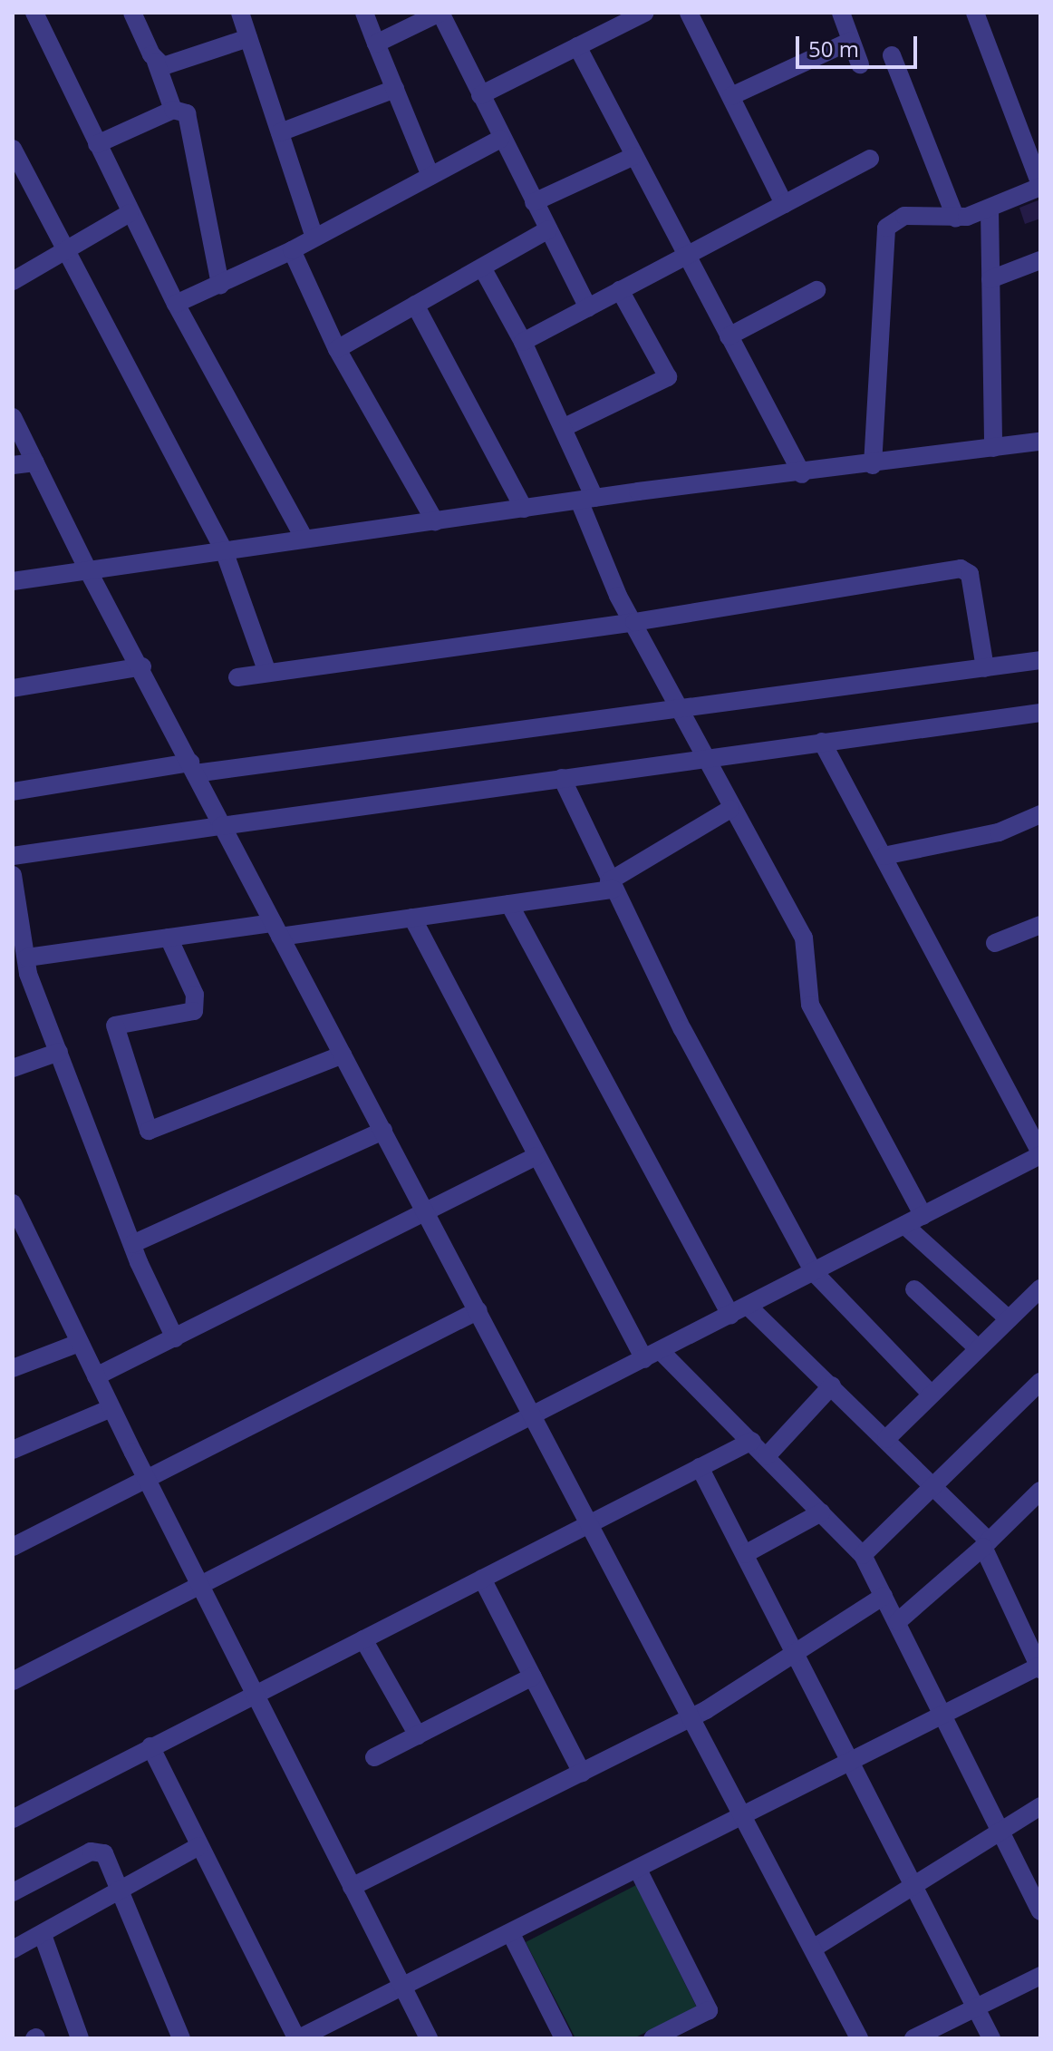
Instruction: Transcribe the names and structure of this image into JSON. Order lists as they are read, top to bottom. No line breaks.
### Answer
{"scale_bar":"50 m"}
